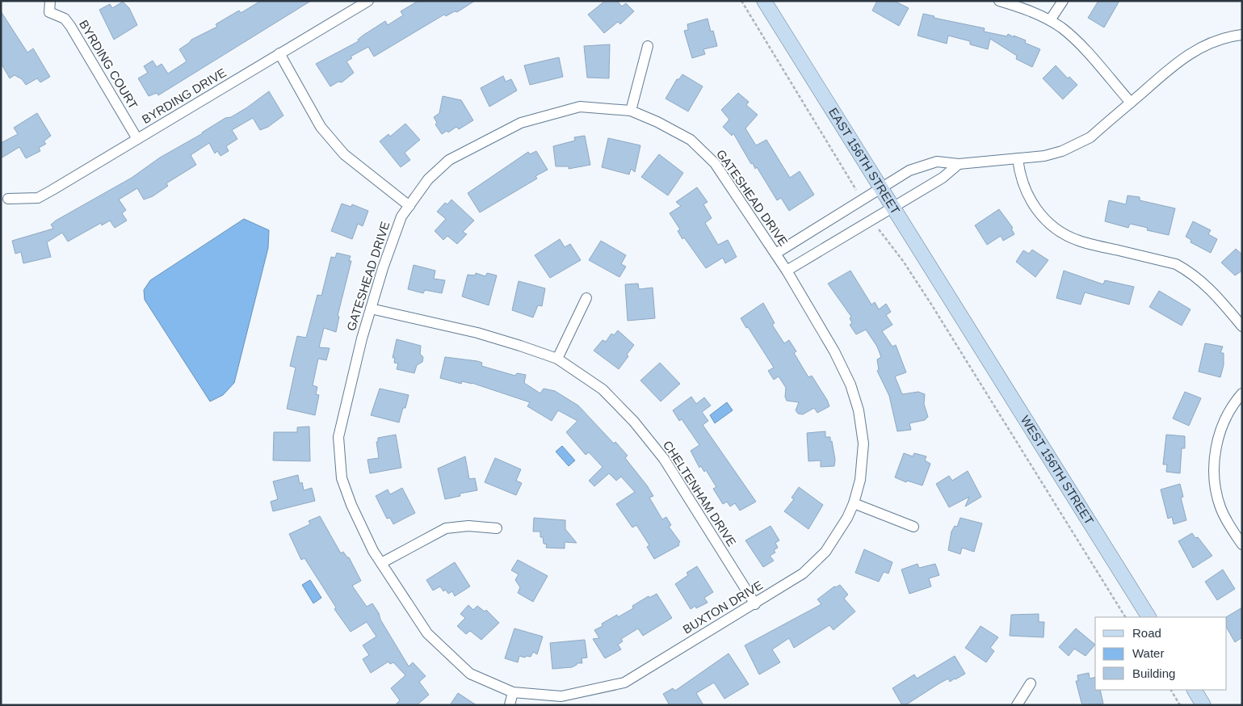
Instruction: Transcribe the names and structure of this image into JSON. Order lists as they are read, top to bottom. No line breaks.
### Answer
{"streets":{"street":["BYRDING COURT","BYRDING DRIVE","EAST 156TH STREET","GATESHEAD DRIVE","WEST 156TH STREET","CHELTENHAM DRIVE","BUXTON DRIVE"]},"crossings":[["BYRDING COURT","BYRDING DRIVE"],["EAST 156TH STREET","WEST 156TH STREET"],["GATESHEAD DRIVE","CHELTENHAM DRIVE"],["GATESHEAD DRIVE","BUXTON DRIVE"],["CHELTENHAM DRIVE","BUXTON DRIVE"]],"legend":["Road","Water","Building"]}
